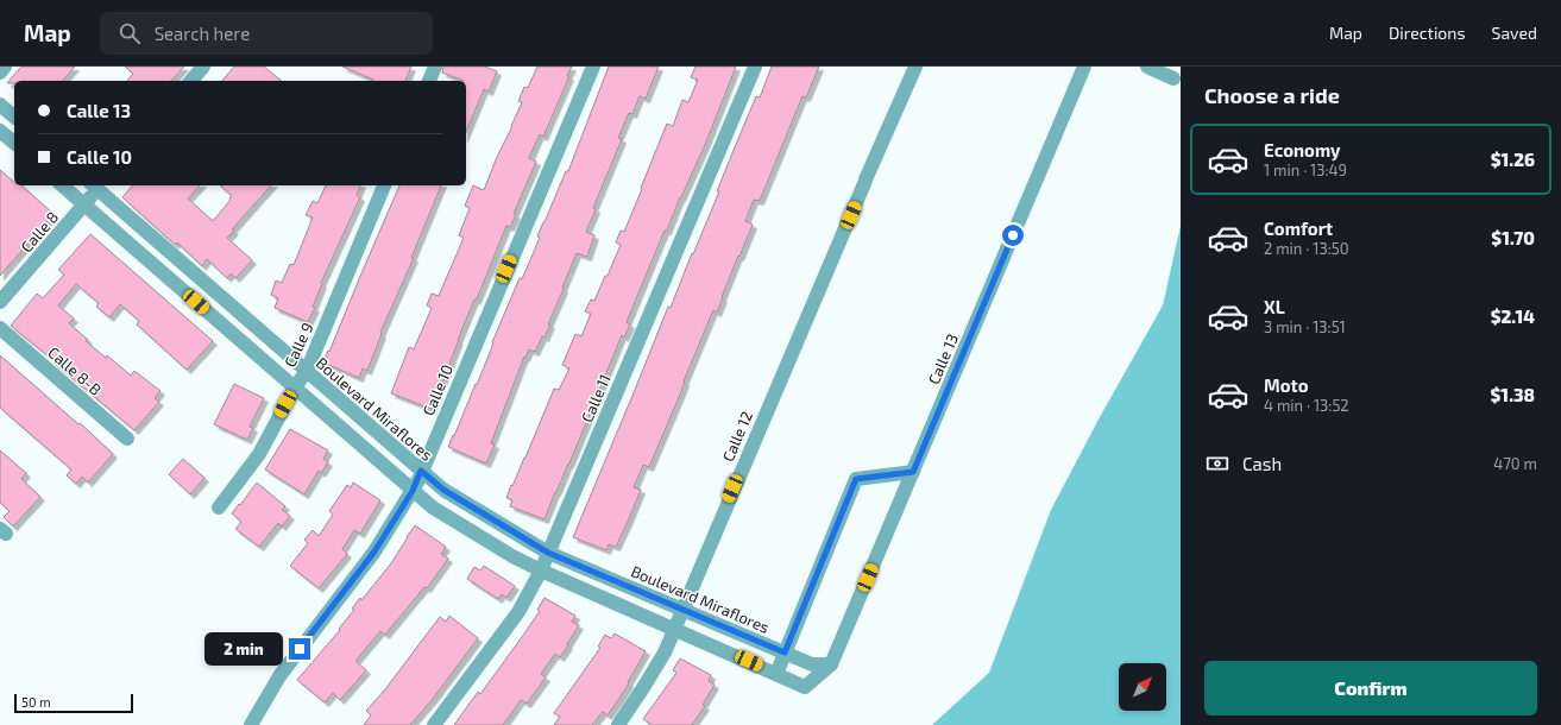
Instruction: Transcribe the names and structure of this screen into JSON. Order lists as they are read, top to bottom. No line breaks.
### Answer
{"streets":{"street":["Calle 8","Calle 9","Calle 13","Calle 8-B","Calle 10","Calle 11","Boulevard Miraflores","Calle 12"]},"crossings":[["Calle 8","Boulevard Miraflores"],["Calle 9","Boulevard Miraflores"],["Calle 13","Boulevard Miraflores"],["Calle 10","Boulevard Miraflores"],["Calle 11","Boulevard Miraflores"],["Boulevard Miraflores","Calle 12"]],"scale_bar":"50 m","north":"top right","page":{"header":"Map","search":"Search here","nav":["Map","Directions","Saved"],"heading":"Choose a ride","banner":["Calle 13","Calle 10"],"list":[{"name":"Economy","note":"1 min · 13:49","value":"$1.26"},{"name":"Comfort","note":"2 min · 13:50","value":"$1.70"},{"name":"XL","note":"3 min · 13:51","value":"$2.14"},{"name":"Moto","note":"4 min · 13:52","value":"$1.38"}],"pay":["Cash","470 m"],"bubble":"2 min","buttons":"Confirm","scale":"50 m"}}
